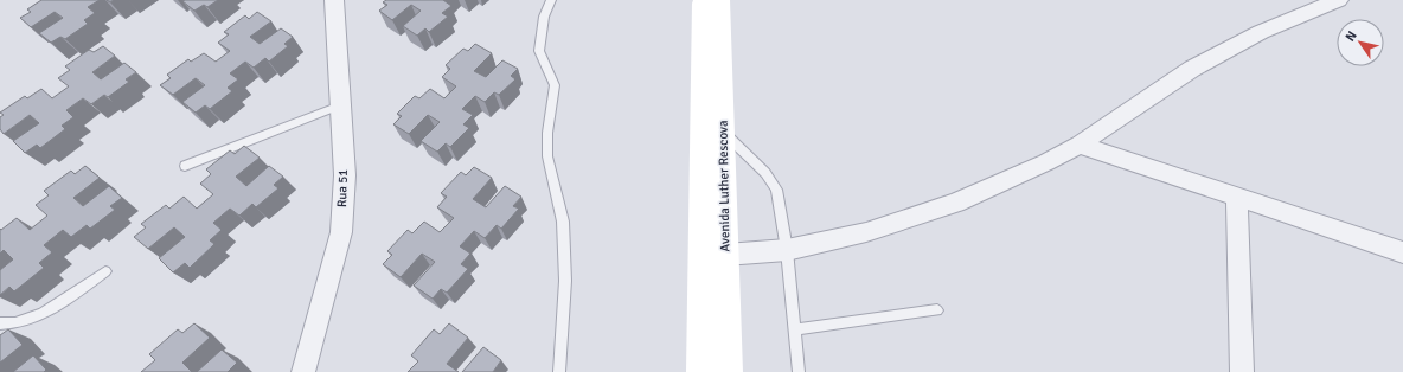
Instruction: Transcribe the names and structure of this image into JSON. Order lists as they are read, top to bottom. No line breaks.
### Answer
{"streets":{"main road":["Avenida Luther Rescova"],"street":["Rua 51"]},"north":"top left"}
